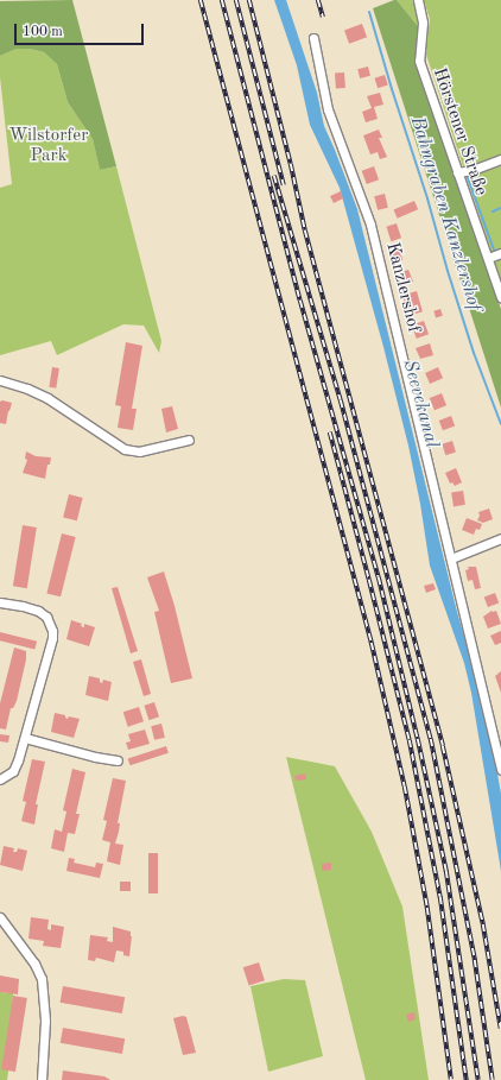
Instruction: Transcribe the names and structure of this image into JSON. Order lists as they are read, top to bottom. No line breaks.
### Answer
{"streets":{"street":["Hörstener Straße","Kanzlershof"]},"water":["Bahngraben Kanzlershof","Seevekanal"],"parks":["Wilstorfer Park"],"scale_bar":"100 m"}
